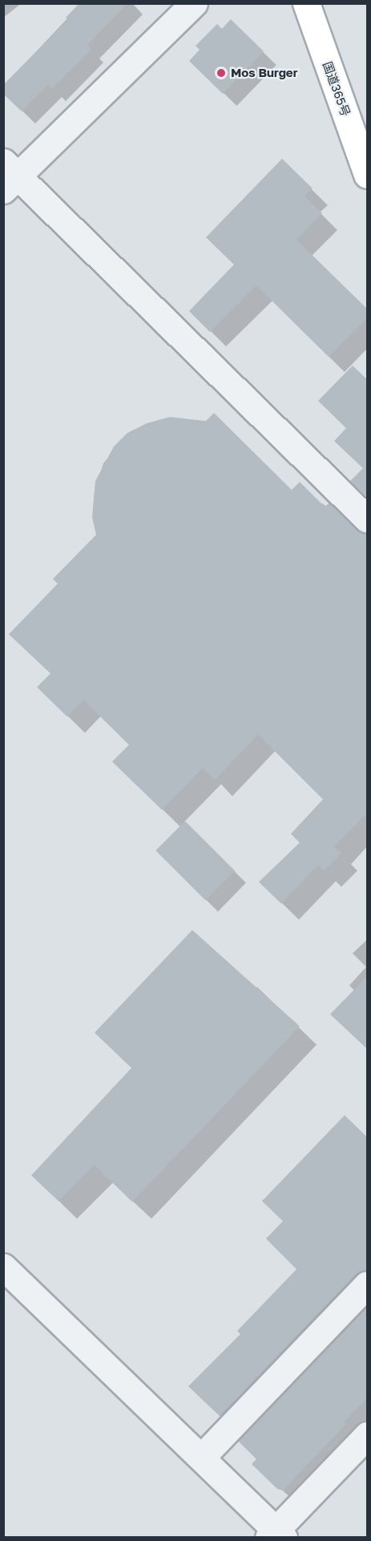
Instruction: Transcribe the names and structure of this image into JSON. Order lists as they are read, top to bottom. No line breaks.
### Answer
{"streets":{"highway":["国道365号"]},"places":["Mos Burger"]}
